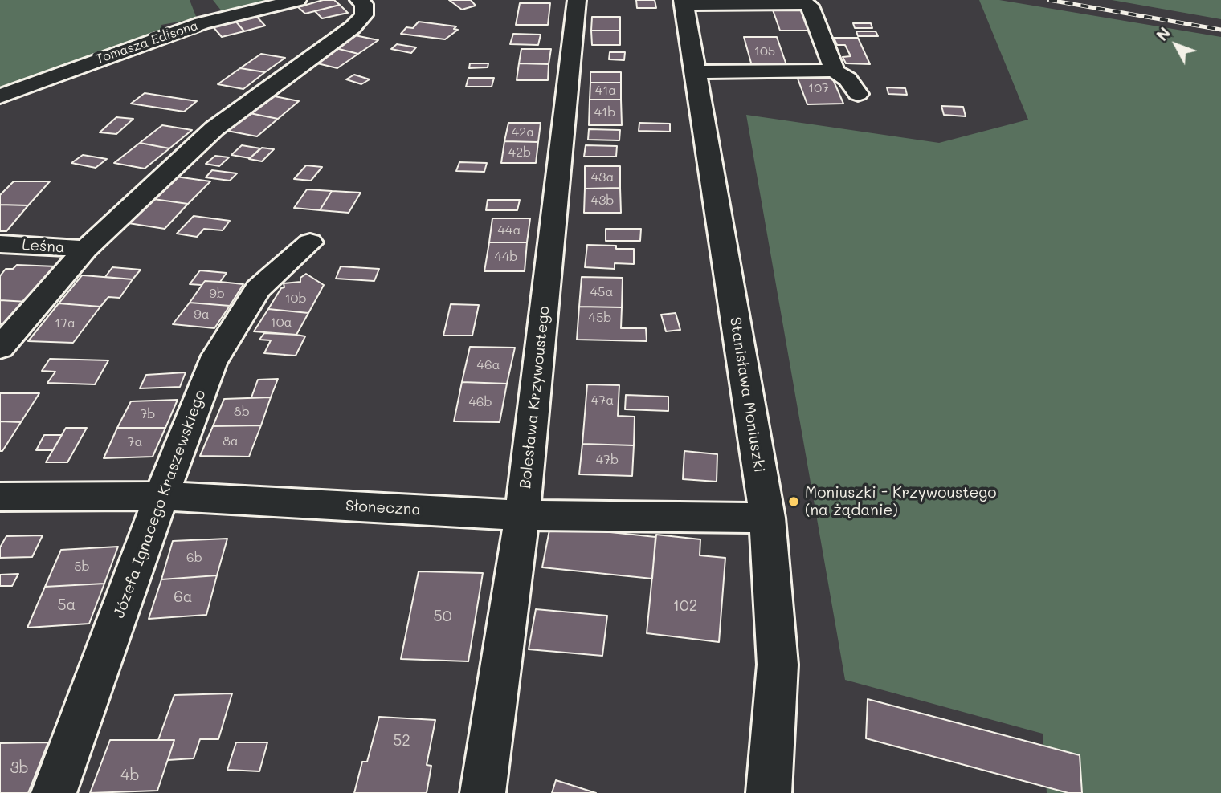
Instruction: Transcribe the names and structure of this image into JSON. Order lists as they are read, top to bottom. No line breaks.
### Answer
{"streets":{"street":["Tomasza Edisona","Leśna","Stanisława Moniuszki","Bolesława Krzywoustego","Józefa Ignacego Kraszewskiego","Słoneczna"]},"crossings":[["Stanisława Moniuszki","Słoneczna"],["Bolesława Krzywoustego","Słoneczna"],["Józefa Ignacego Kraszewskiego","Słoneczna"]],"places":["Moniuszki - Krzywoustego (na żądanie)"],"house_numbers":["105","107","41a","41b","42a","42b","43a","43b","44a","44b","45a","9b","10b","9a","45b","10a","17a","46a","47a","46b","8b","7b","8a","7a","47b","6b","5b","6a","5a","102","50","52","3b","4b"],"north":"top left"}
